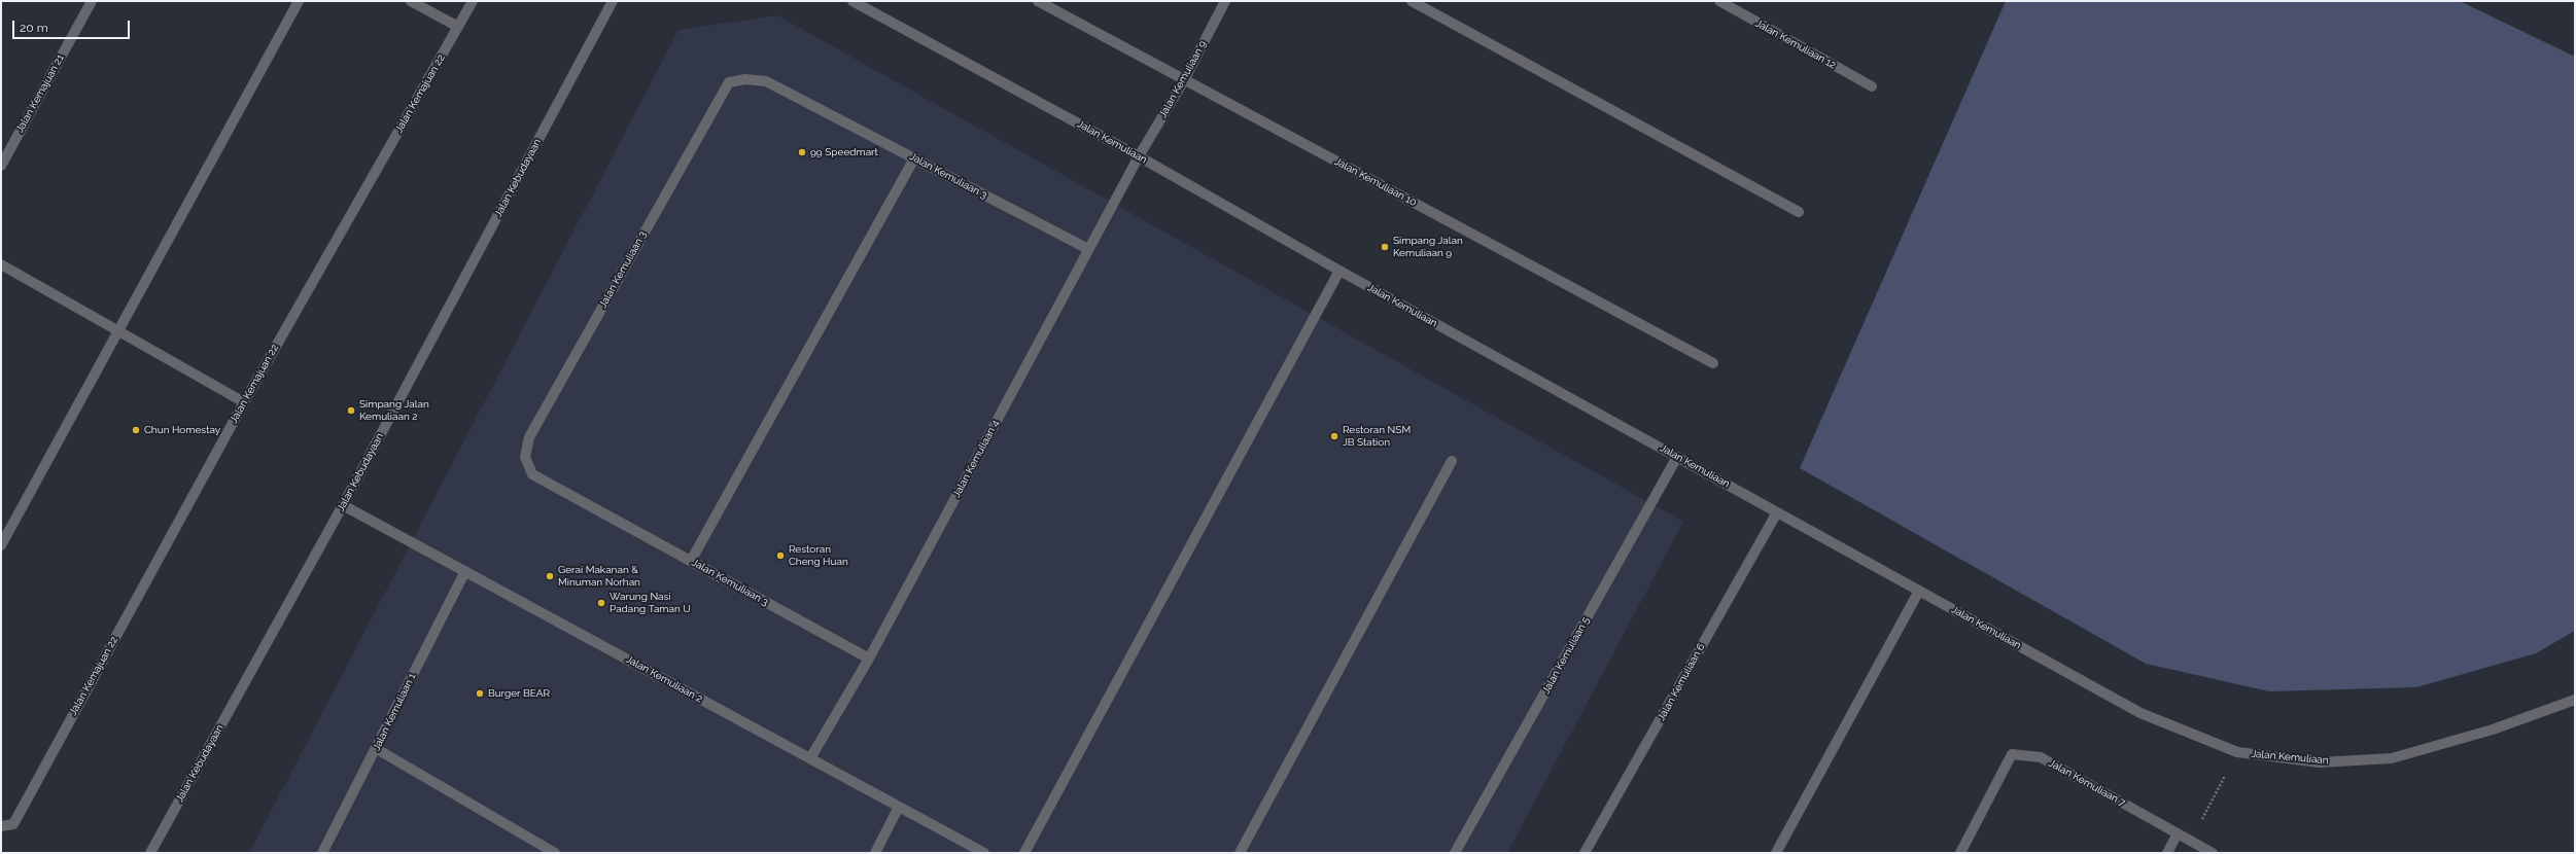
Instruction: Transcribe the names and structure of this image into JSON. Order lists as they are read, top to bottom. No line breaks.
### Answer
{"streets":{"street":["Jalan Kemuliaan 12","Jalan Kemuliaan 9","Jalan Kemajuan 21","Jalan Kemajuan 22","Jalan Kemuliaan","Jalan Kemuliaan 3","Jalan Kebudayaan","Jalan Kemuliaan 10","Jalan Kemuliaan 4","Jalan Kemuliaan 5","Jalan Kemuliaan 2","Jalan Kemuliaan 6","Jalan Kemuliaan 1","Jalan Kemuliaan 7"]},"crossings":[["Jalan Kemuliaan 9","Jalan Kemuliaan"],["Jalan Kemuliaan 9","Jalan Kemuliaan 10"],["Jalan Kemuliaan 9","Jalan Kemuliaan 4"],["Jalan Kemuliaan","Jalan Kemuliaan 4"],["Jalan Kemuliaan","Jalan Kemuliaan 5"],["Jalan Kemuliaan","Jalan Kemuliaan 6"],["Jalan Kemuliaan 3","Jalan Kemuliaan 4"],["Jalan Kebudayaan","Jalan Kemuliaan 2"],["Jalan Kemuliaan 4","Jalan Kemuliaan 2"],["Jalan Kemuliaan 2","Jalan Kemuliaan 1"]],"places":["99 Speedmart","Simpang Jalan Kemuliaan 9","Simpang Jalan Kemuliaan 2","Chun Homestay","Restoran NSM JB Station","Restoran Cheng Huan","Gerai Makanan & Minuman Norhan","Warung Nasi Padang Taman U","Burger BEAR"],"scale_bar":"20 m"}
